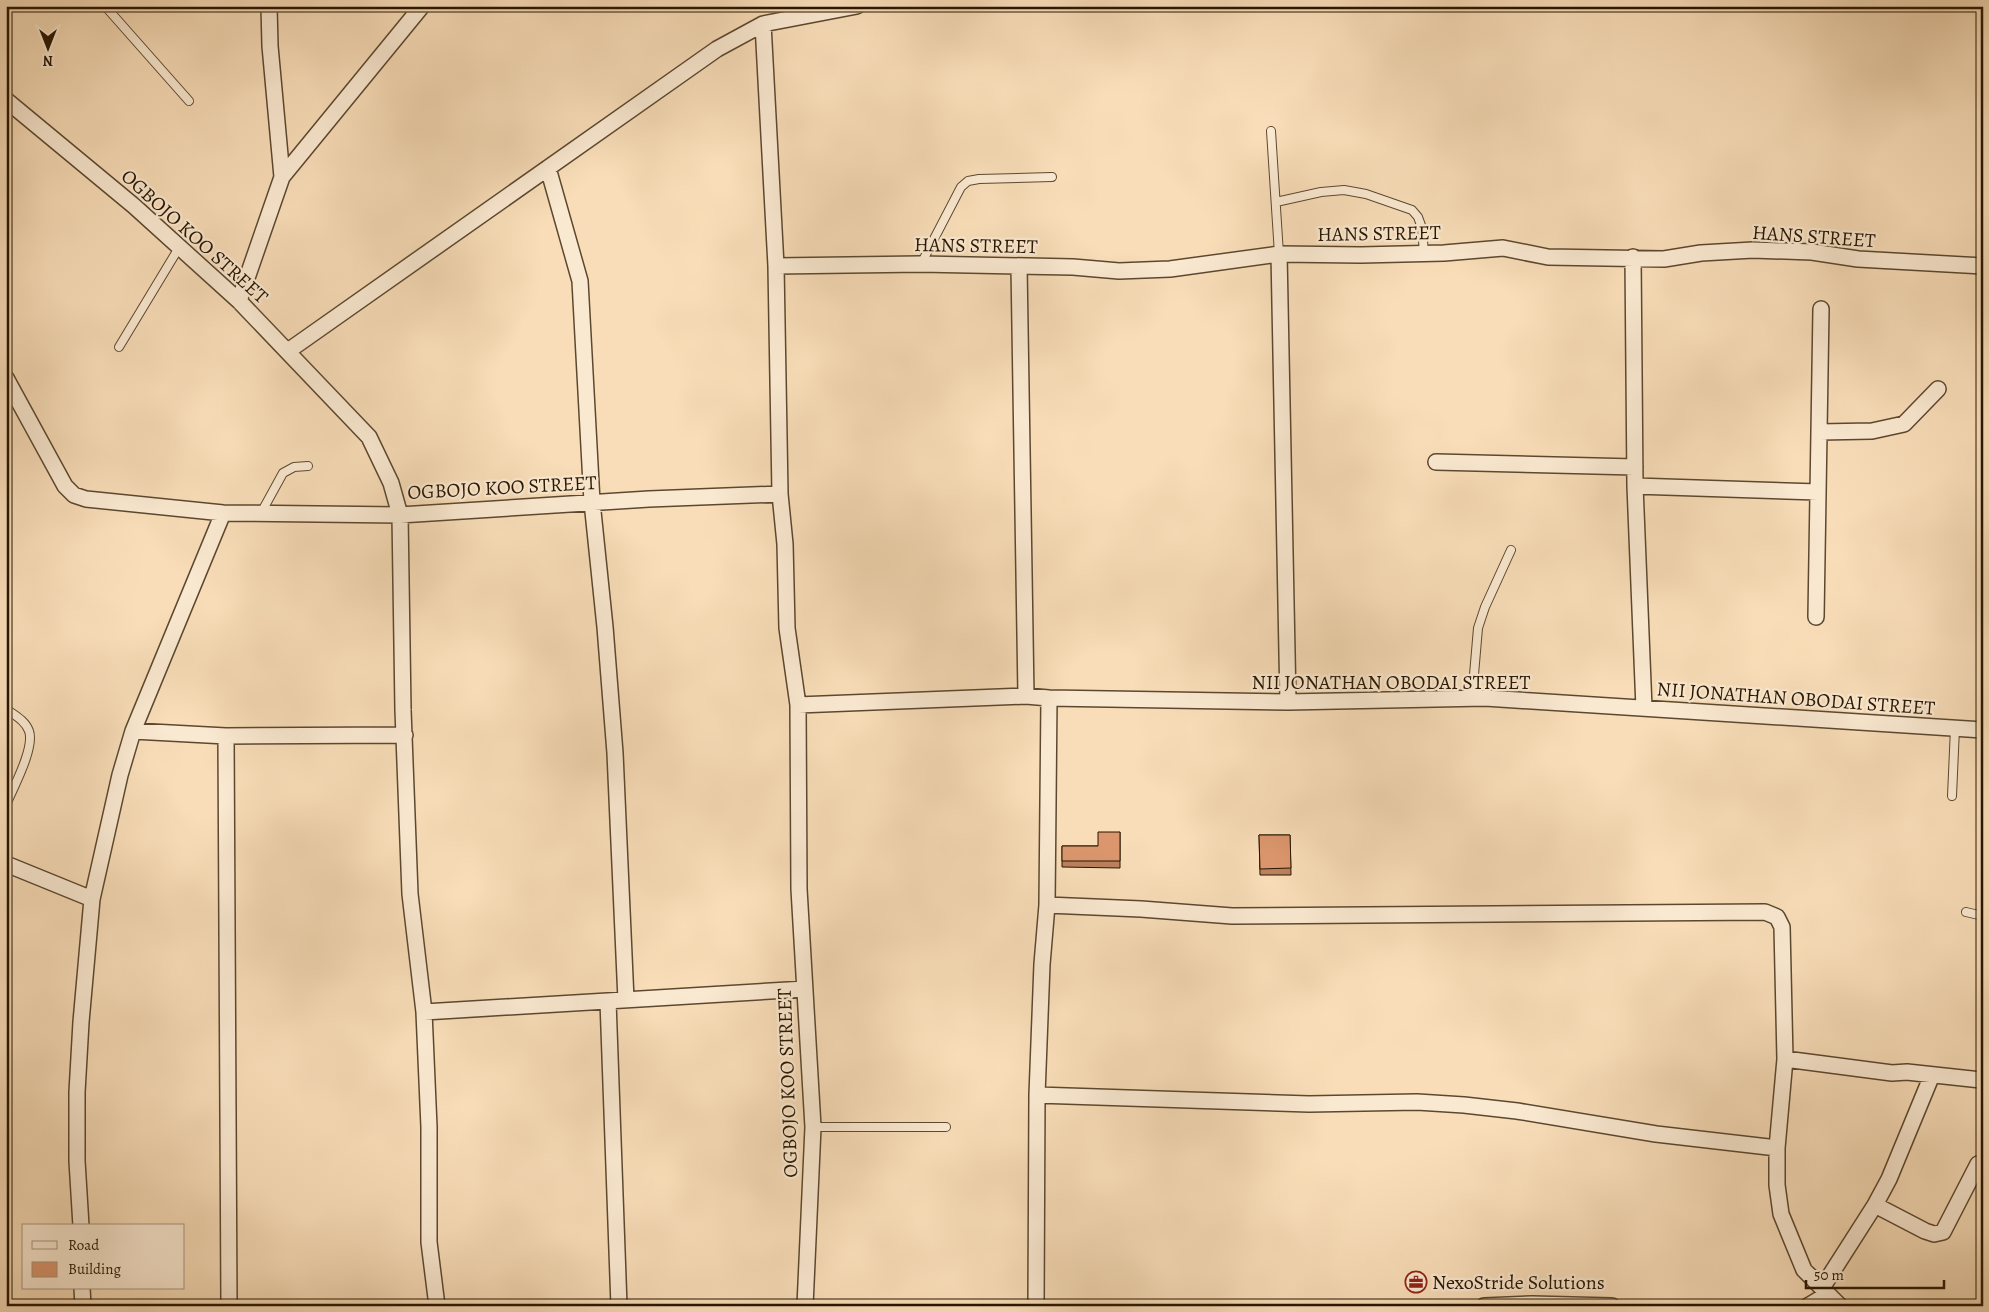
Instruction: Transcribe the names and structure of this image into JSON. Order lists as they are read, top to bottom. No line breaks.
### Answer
{"streets":{"street":["HANS STREET","OGBOJO KOO STREET","NII JONATHAN OBODAI STREET"]},"crossings":[["OGBOJO KOO STREET","NII JONATHAN OBODAI STREET"]],"places":{"office":["NexoStride Solutions"]},"legend":["Road","Building"],"scale_bar":"50 m","north":"bottom"}
